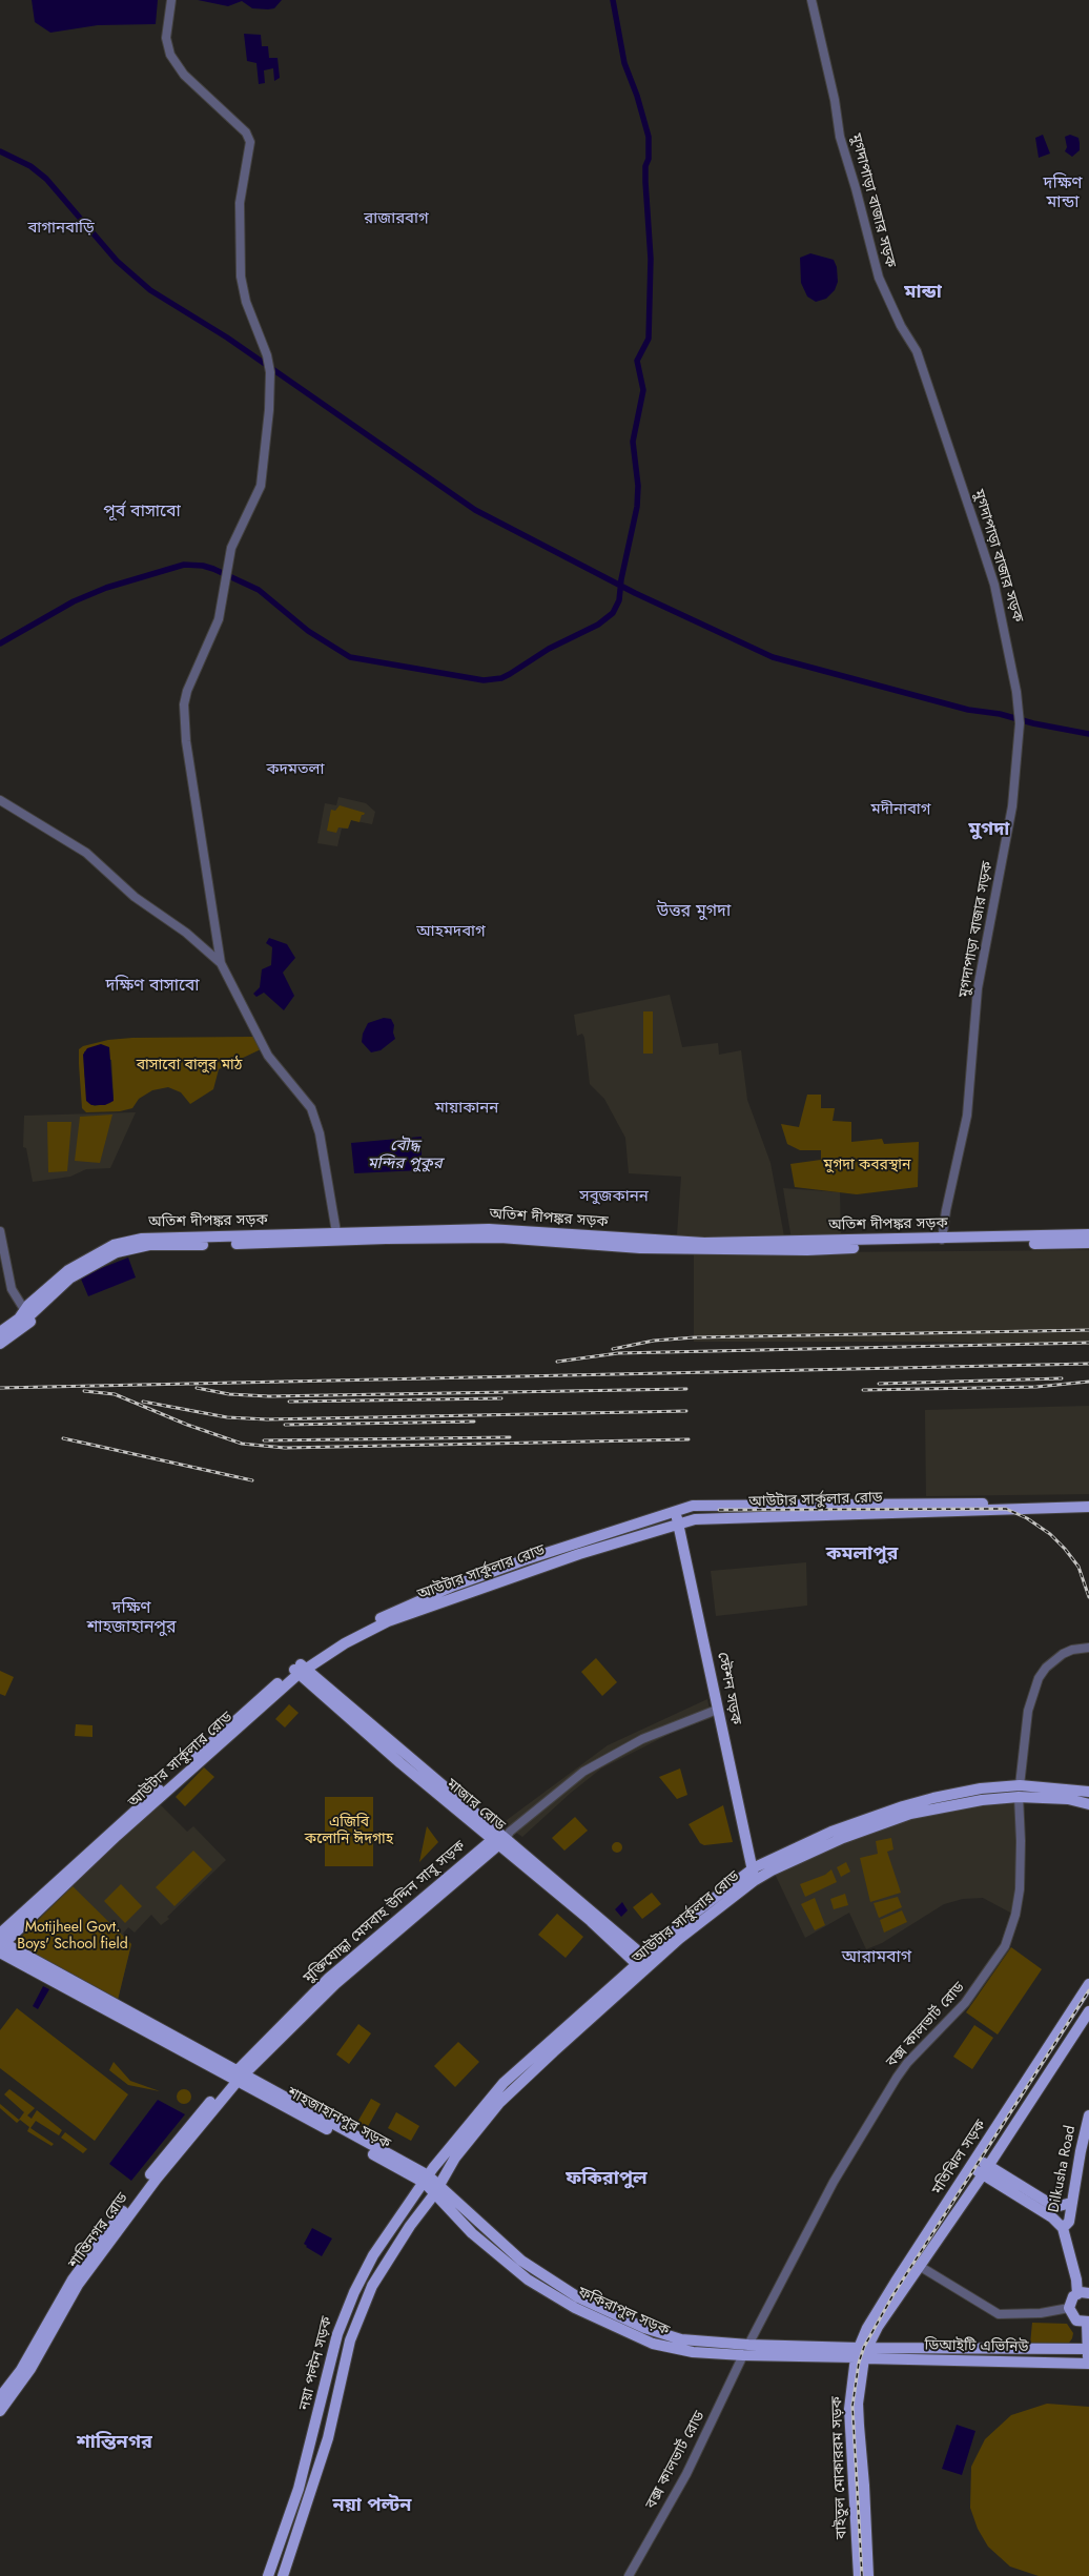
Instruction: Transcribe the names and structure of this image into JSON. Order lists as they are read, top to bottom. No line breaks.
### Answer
{"streets":{"main road":["অতিশ দীপঙ্কর সড়ক","আউটার সার্কুলার রোড","স্টেশন সড়ক","মাজার রোড","মুক্তিযোদ্ধা মেসবাহ উদ্দিন সাবু সড়ক","শাহজাহানপুর সড়ক","মতিঝিল সড়ক","Dilkusha Road","শান্তিনগর রোড","ফকিরাপুল সড়ক","ডিআইটি এভিনিউ","নয়া পল্টন সড়ক","বাইতুল মোকাররম সড়ক"],"street":["মুগদাপাড়া বাজার সড়ক","বক্স কালভার্ট রোড"]},"crossings":[["মুগদাপাড়া বাজার সড়ক","অতিশ দীপঙ্কর সড়ক"],["আউটার সার্কুলার রোড","স্টেশন সড়ক"],["আউটার সার্কুলার রোড","মাজার রোড"],["আউটার সার্কুলার রোড","বক্স কালভার্ট রোড"],["আউটার সার্কুলার রোড","শাহজাহানপুর সড়ক"],["আউটার সার্কুলার রোড","ফকিরাপুল সড়ক"],["আউটার সার্কুলার রোড","নয়া পল্টন সড়ক"],["মাজার রোড","মুক্তিযোদ্ধা মেসবাহ উদ্দিন সাবু সড়ক"],["মুক্তিযোদ্ধা মেসবাহ উদ্দিন সাবু সড়ক","শাহজাহানপুর সড়ক"],["মুক্তিযোদ্ধা মেসবাহ উদ্দিন সাবু সড়ক","শান্তিনগর রোড"],["বক্স কালভার্ট রোড","ফকিরাপুল সড়ক"],["শাহজাহানপুর সড়ক","শান্তিনগর রোড"],["শাহজাহানপুর সড়ক","ফকিরাপুল সড়ক"],["শাহজাহানপুর সড়ক","নয়া পল্টন সড়ক"],["মতিঝিল সড়ক","Dilkusha Road"],["মতিঝিল সড়ক","ফকিরাপুল সড়ক"],["মতিঝিল সড়ক","ডিআইটি এভিনিউ"],["মতিঝিল সড়ক","বাইতুল মোকাররম সড়ক"],["ফকিরাপুল সড়ক","ডিআইটি এভিনিউ"],["ফকিরাপুল সড়ক","নয়া পল্টন সড়ক"],["ফকিরাপুল সড়ক","বাইতুল মোকাররম সড়ক"],["ডিআইটি এভিনিউ","বাইতুল মোকাররম সড়ক"]],"districts":["দক্ষিণ মান্ডা","রাজারবাগ","বাগানবাড়ি","মান্ডা","পূর্ব বাসাবো","কদমতলা","মদীনাবাগ","মুগদা","উত্তর মুগদা","আহমদবাগ","দক্ষিণ বাসাবো","মায়াকানন","সবুজকানন","কমলাপুর","দক্ষিণ শাহজাহানপুর","আরামবাগ","ফকিরাপুল","শান্তিনগর","নয়া পল্টন"],"water":["বৌদ্ধ মন্দির পুকুর"],"parks":["বাসাবো বালুর মাঠ","মুগদা কবরস্থান","এজিবি কলোনি ঈদগাহ","Motijheel Govt. Boys' School field"]}
